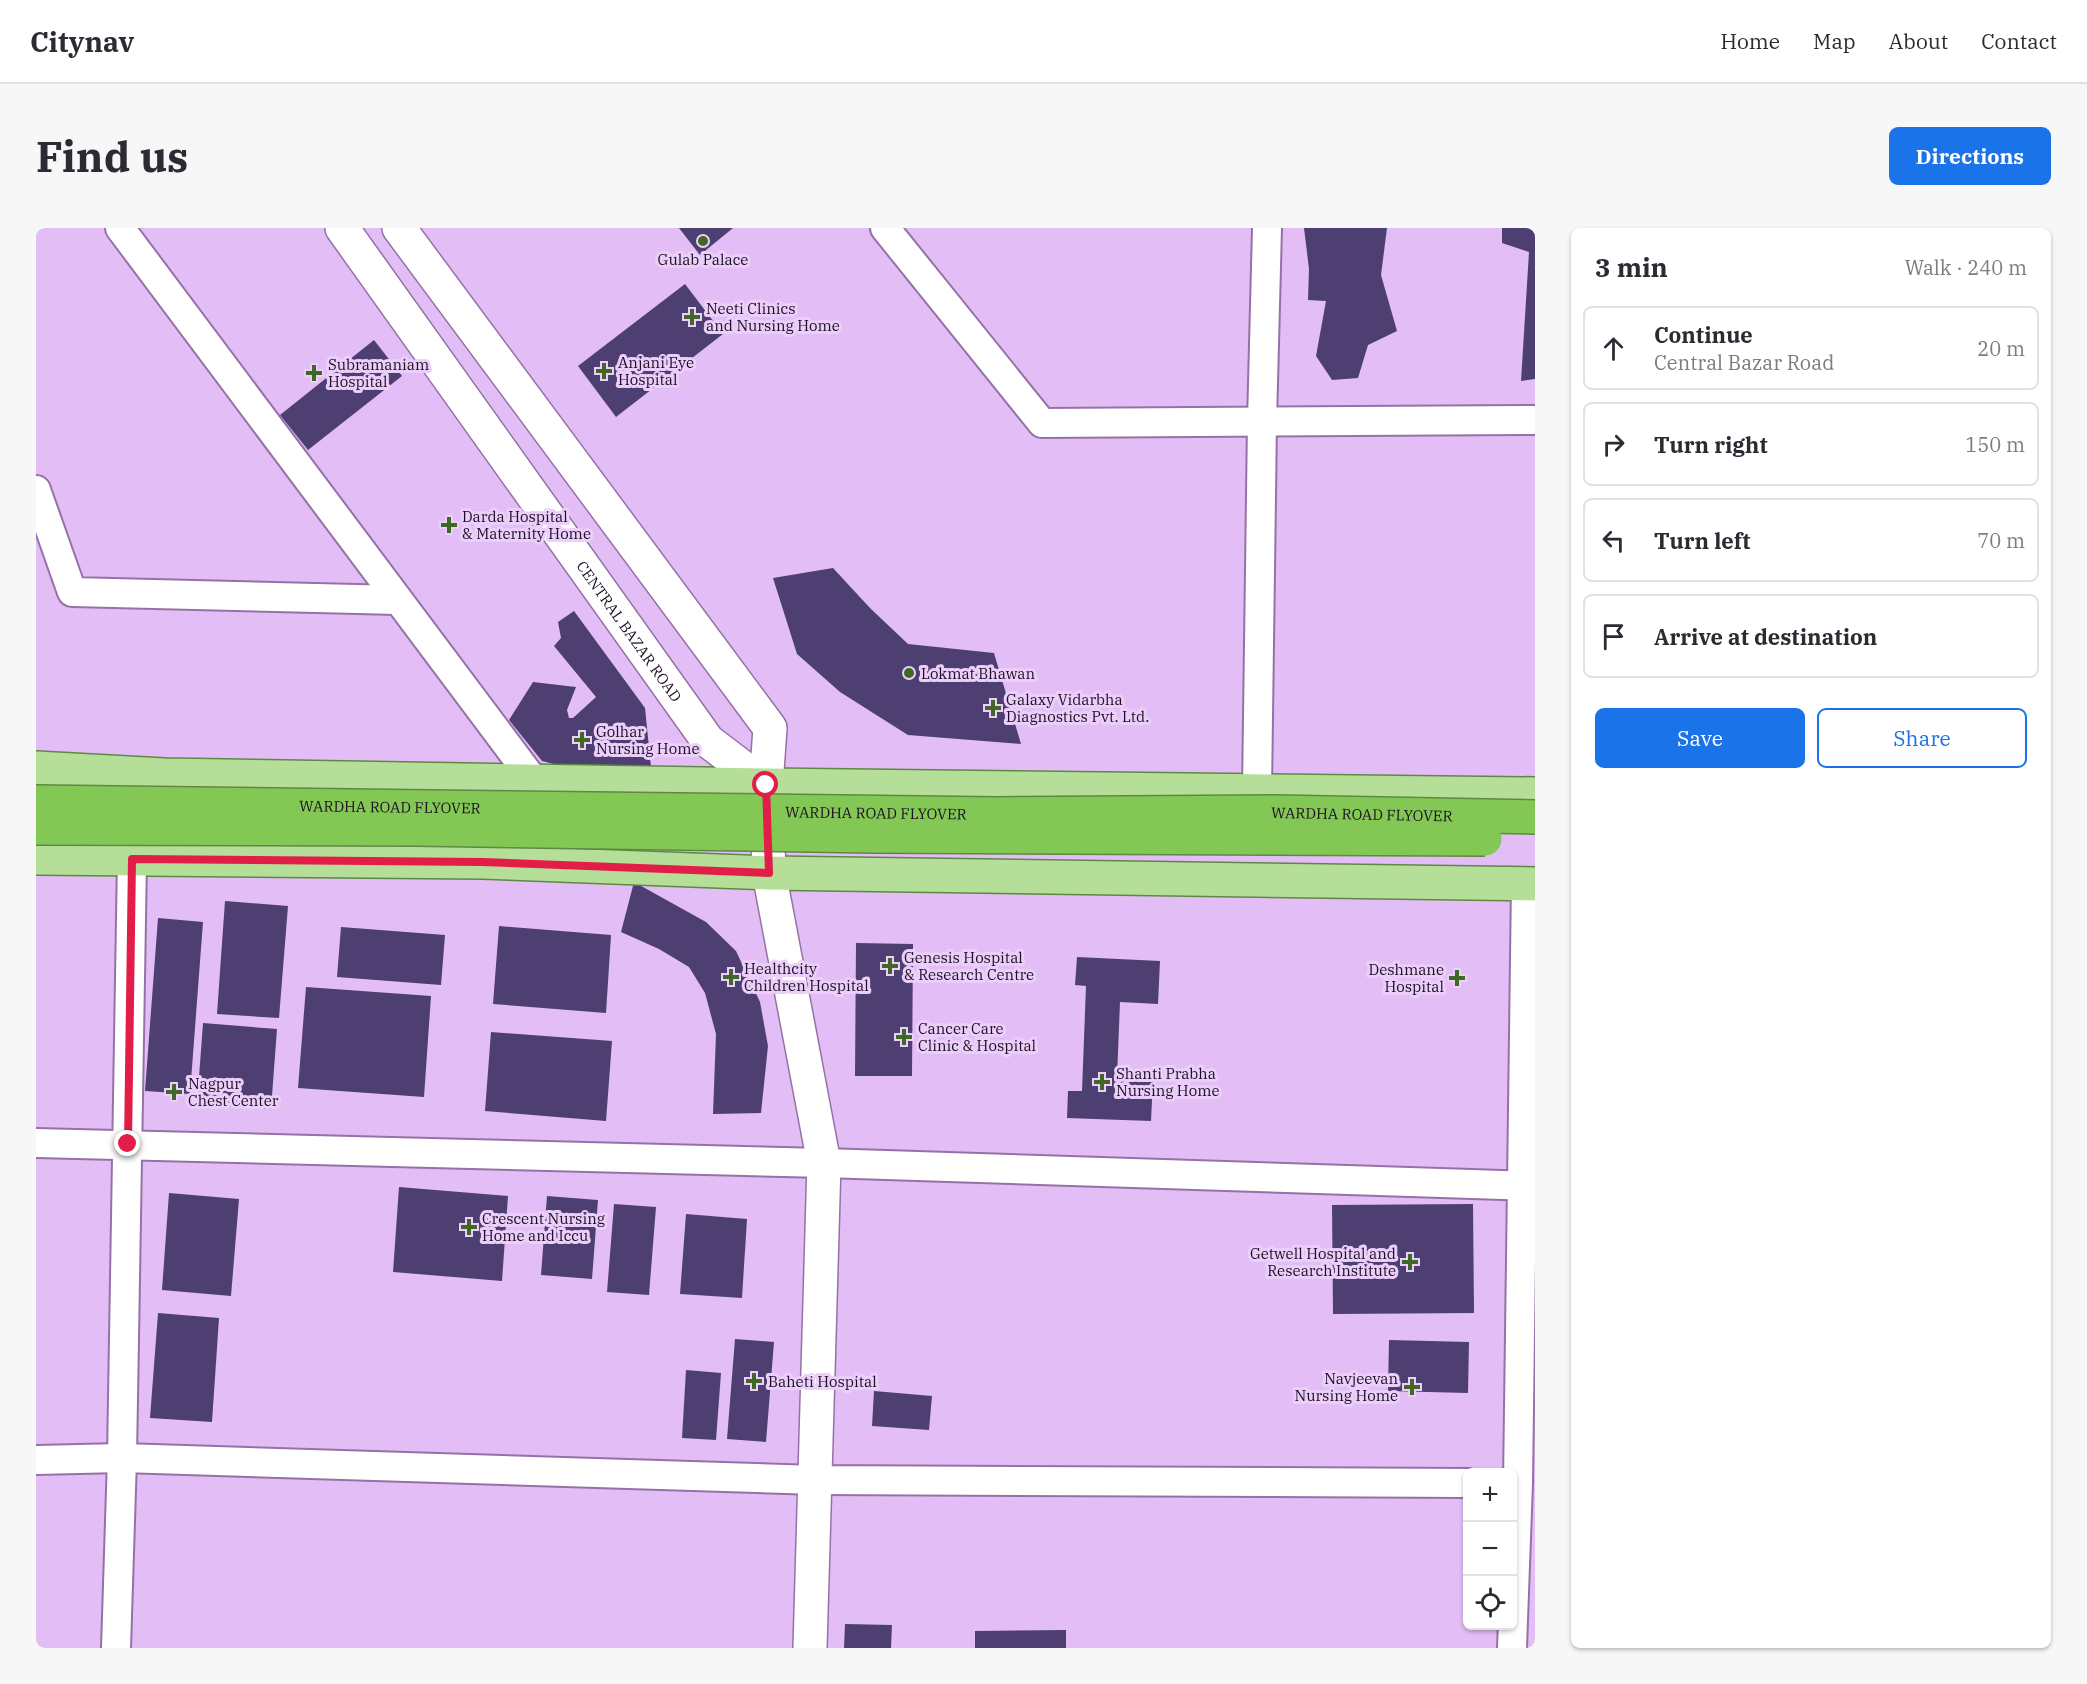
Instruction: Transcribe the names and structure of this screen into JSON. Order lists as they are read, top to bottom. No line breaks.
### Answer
{"streets":{"highway":["WARDHA ROAD FLYOVER"],"main road":["CENTRAL BAZAR ROAD"]},"places":{"other":["Gulab Palace","Lokmat Bhawan"],"health":["Neeti Clinics and Nursing Home","Anjani Eye Hospital","Subramaniam Hospital","Darda Hospital & Maternity Home","Galaxy Vidarbha Diagnostics Pvt. Ltd.","Golhar Nursing Home","Genesis Hospital & Research Centre","Healthcity Children Hospital","Deshmane Hospital","Cancer Care Clinic & Hospital","Shanti Prabha Nursing Home","Nagpur Chest Center","Crescent Nursing Home and Iccu","Getwell Hospital and Research Institute","Baheti Hospital","Navjeevan Nursing Home"]},"page":{"header":"Citynav","nav":["Home","Map","About","Contact"],"buttons":["Directions",["Save","Share"]],"title":"Find us","heading":["3 min","Walk · 240 m"],"list":[["Continue","Central Bazar Road","20 m"],["Turn right","150 m"],["Turn left","70 m"],"Arrive at destination"],"map_buttons":["+","−"]}}
